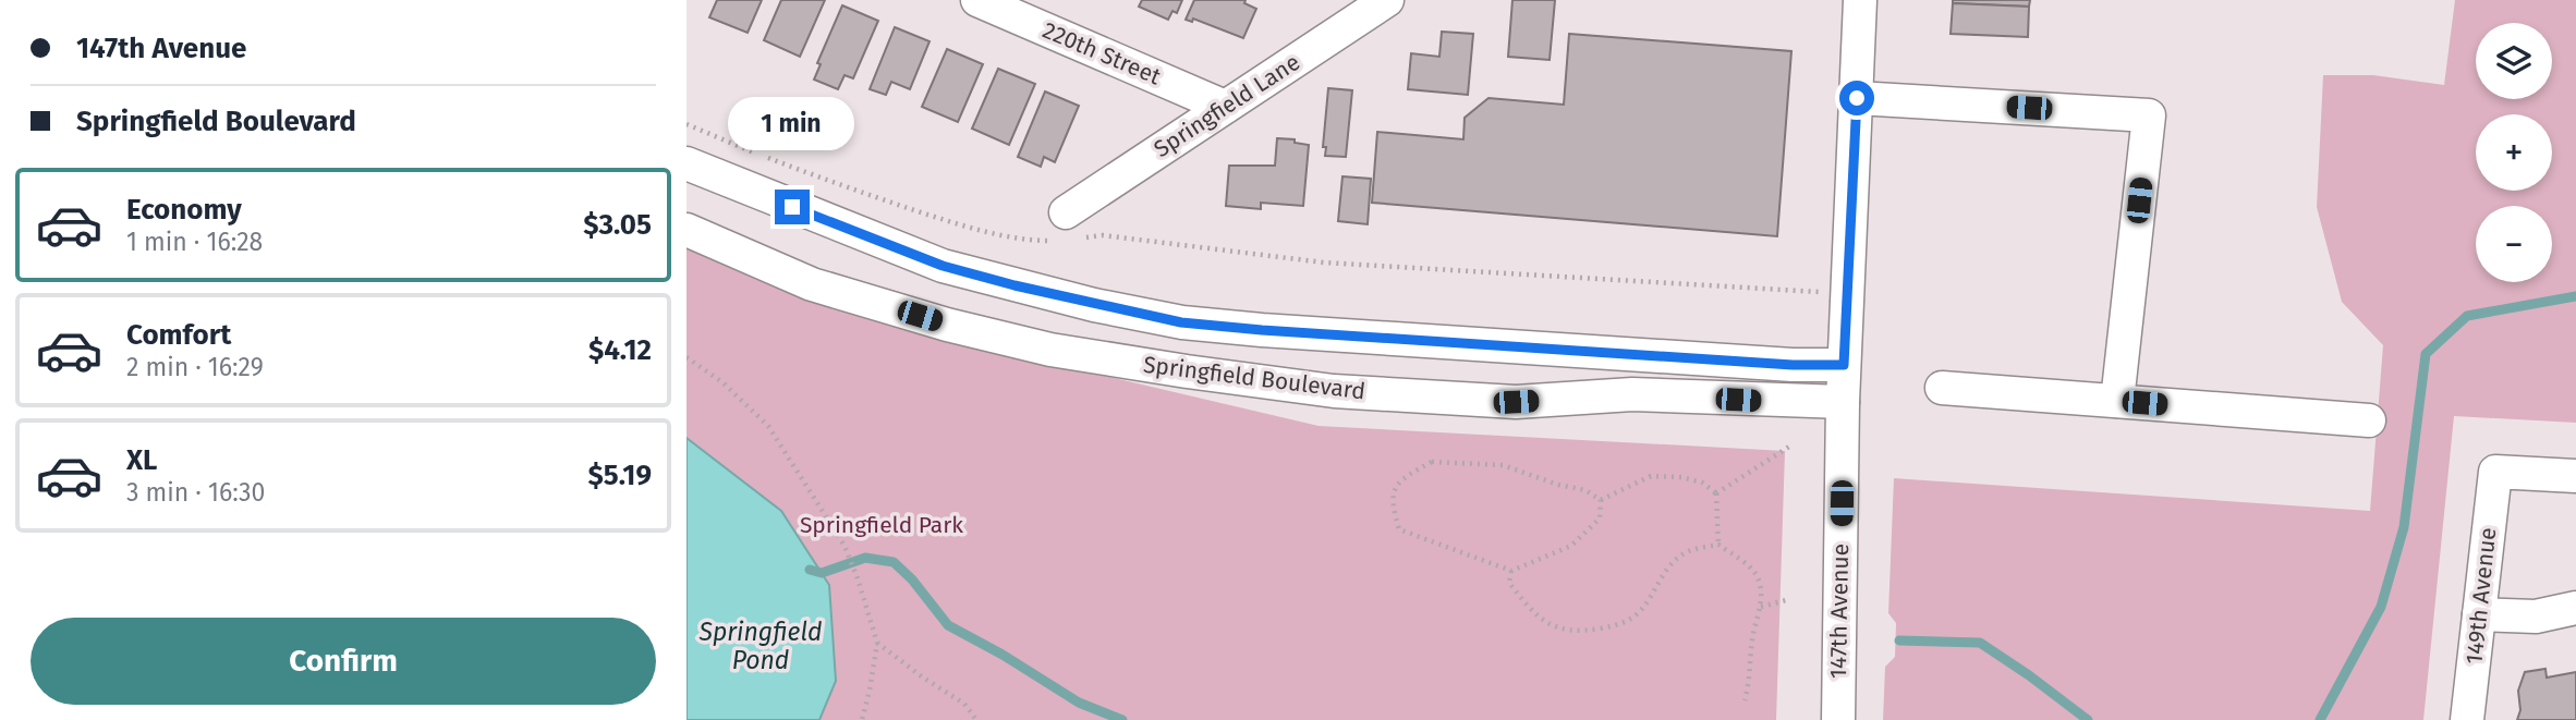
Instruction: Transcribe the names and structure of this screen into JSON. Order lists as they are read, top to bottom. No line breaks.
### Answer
{"streets":{"street":["220th Street","Springfield Lane","Springfield Boulevard","149th Avenue","147th Avenue"]},"crossings":[["220th Street","Springfield Lane"],["Springfield Boulevard","147th Avenue"]],"water":["Springfield Pond"],"parks":["Springfield Park"],"page":{"banner":["147th Avenue","Springfield Boulevard"],"map_buttons":["+","−"],"bubble":"1 min","list":[{"name":"Economy","note":"1 min · 16:28","value":"$3.05"},{"name":"Comfort","note":"2 min · 16:29","value":"$4.12"},{"name":"XL","note":"3 min · 16:30","value":"$5.19"}],"buttons":"Confirm"}}
